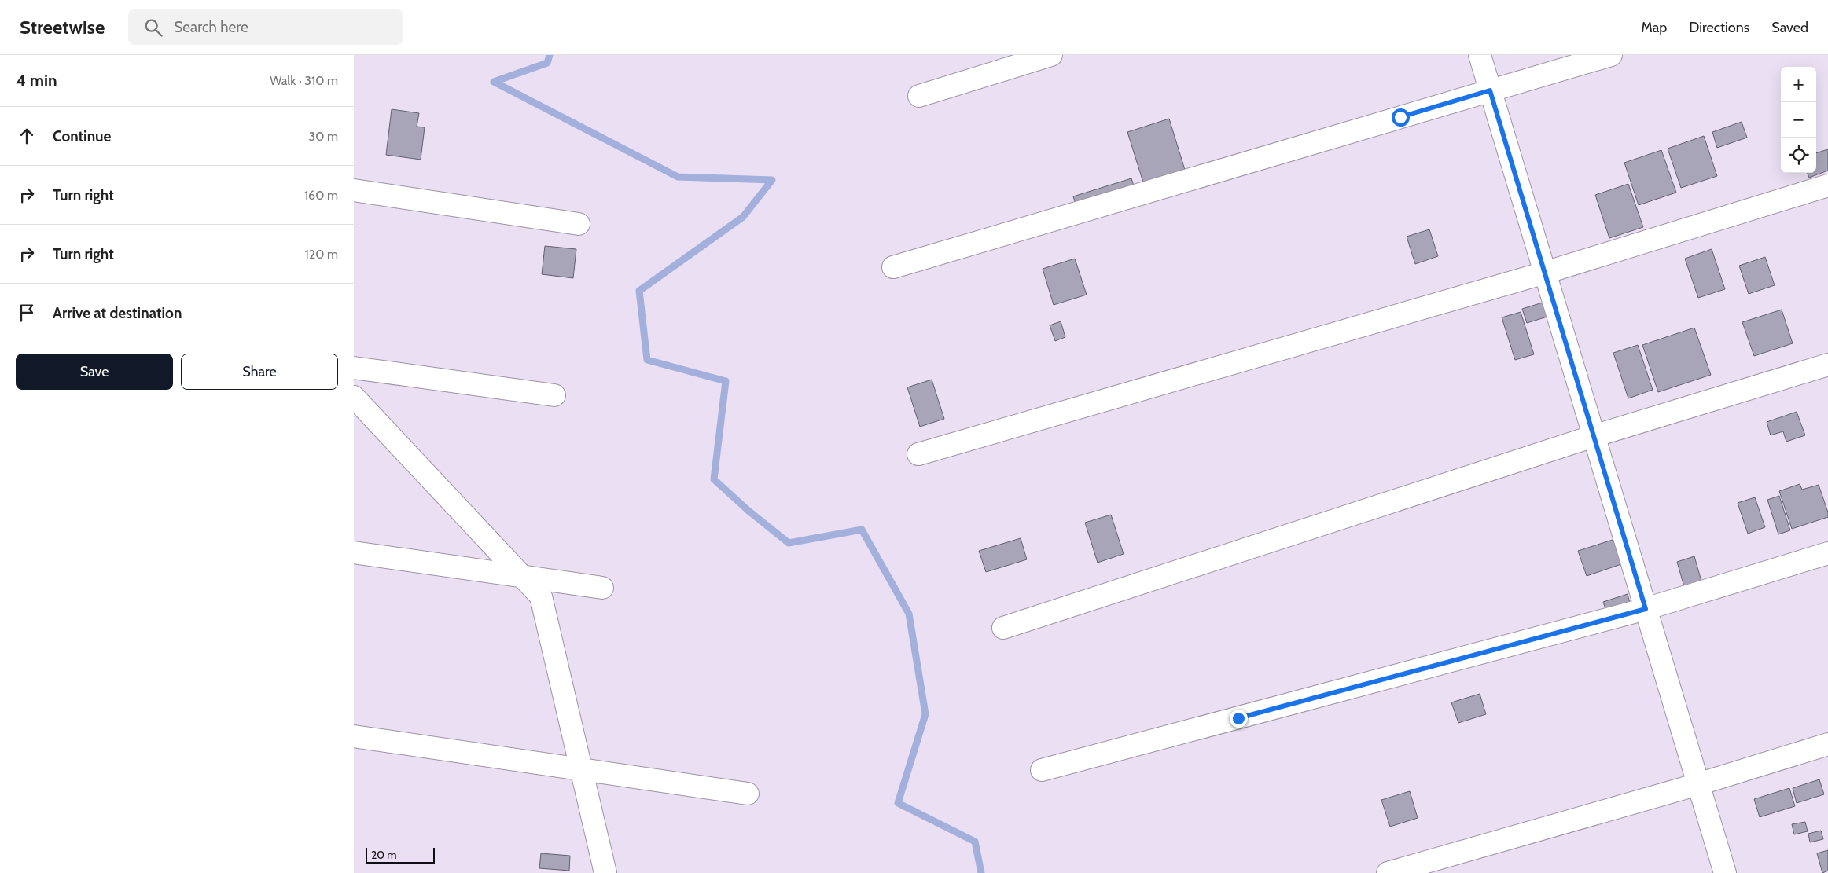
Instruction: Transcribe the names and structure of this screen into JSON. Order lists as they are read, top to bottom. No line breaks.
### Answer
{"scale_bar":"20 m","page":{"header":"Streetwise","search":"Search here","nav":["Map","Directions","Saved"],"heading":["4 min","Walk · 310 m"],"map_buttons":["+","−"],"list":[["Continue","30 m"],["Turn right","160 m"],["Turn right","120 m"],"Arrive at destination"],"buttons":["Save","Share"],"scale":"20 m"}}
